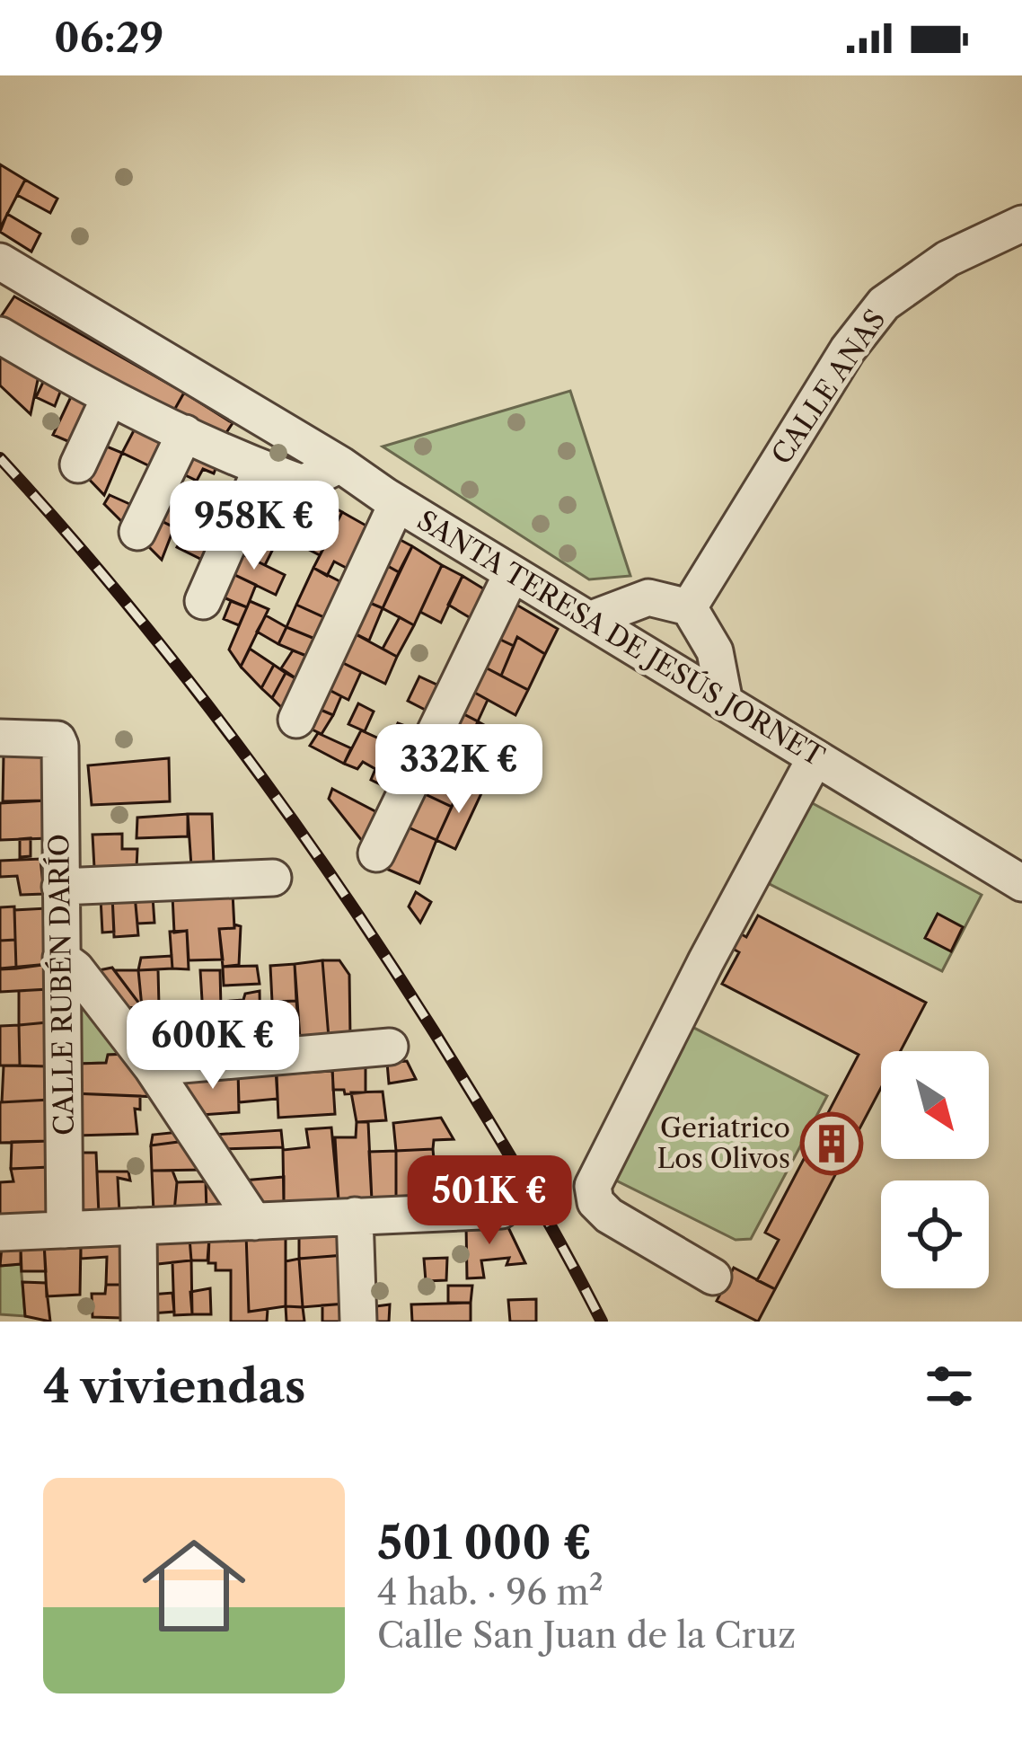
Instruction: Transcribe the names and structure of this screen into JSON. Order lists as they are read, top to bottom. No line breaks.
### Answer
{"streets":{"street":["CALLE ANAS","SANTA TERESA DE JESÚS JORNET","CALLE RUBÉN DARÍO"]},"places":{"building":["Geriatrico Los Olivos"]},"north":"bottom right","page":{"status":"06:29","price":["958K €","332K €","600K €","501K €"],"heading":"4 viviendas","list":[{"name":"501 000 €","note":"4 hab. · 96 m² · Calle San Juan de la Cruz"}]}}
